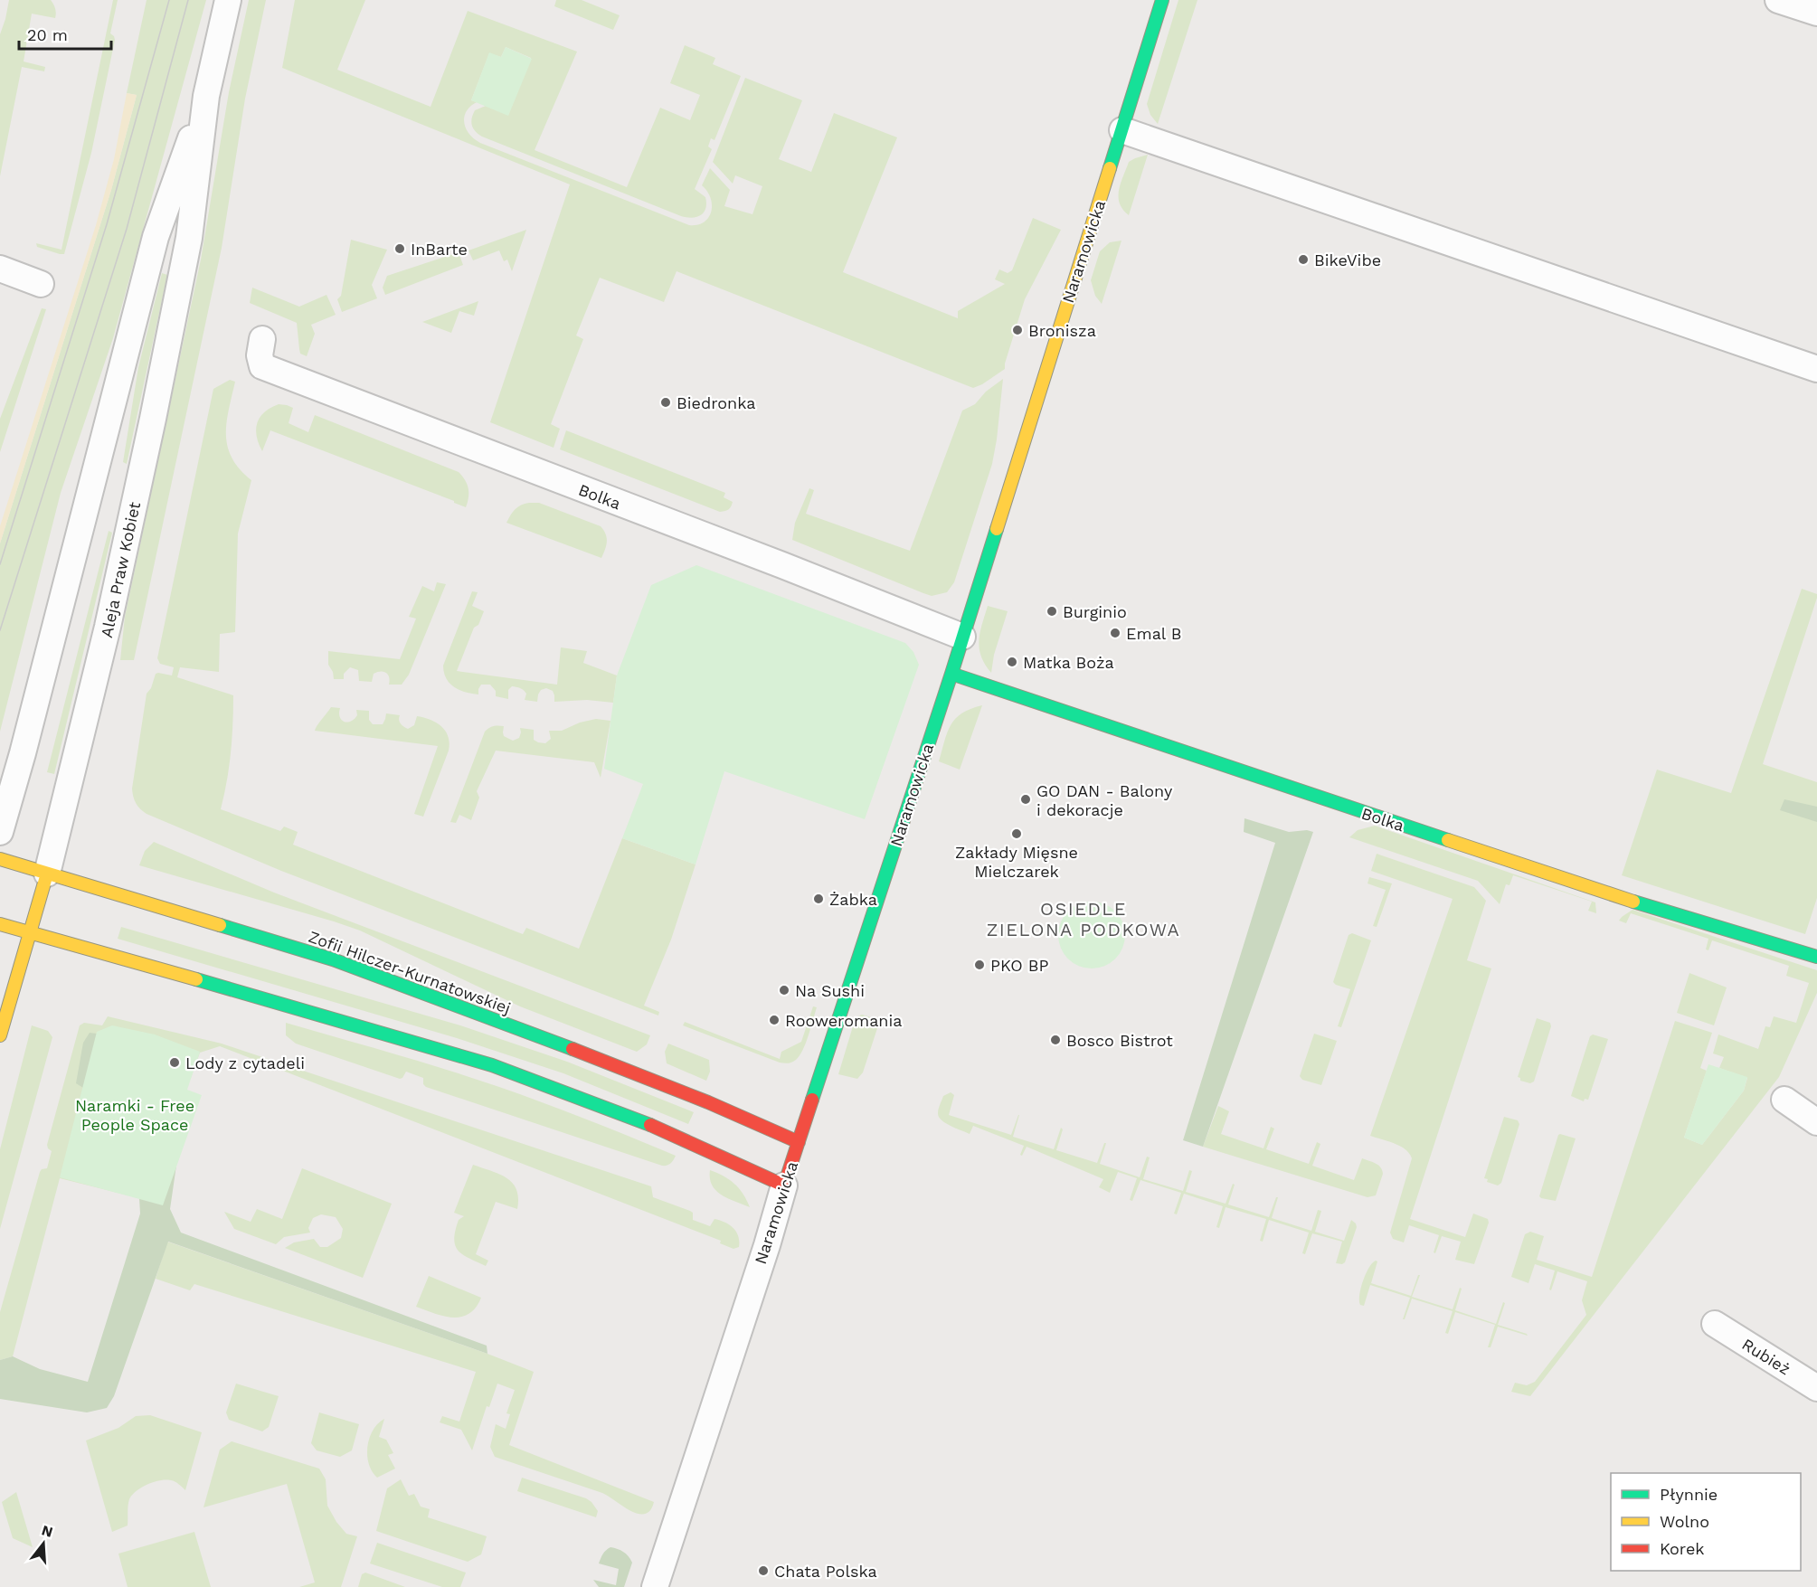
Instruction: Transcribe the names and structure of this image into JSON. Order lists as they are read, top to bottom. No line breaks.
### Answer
{"streets":{"street":["Naramowicka","Bolka","Aleja Praw Kobiet","Zofii Hilczer-Kurnatowskiej","Rubież"]},"crossings":[["Naramowicka","Bolka"],["Naramowicka","Zofii Hilczer-Kurnatowskiej"],["Aleja Praw Kobiet","Zofii Hilczer-Kurnatowskiej"]],"districts":["OSIEDLE ZIELONA PODKOWA"],"parks":["Naramki - Free People Space"],"places":["InBarte","BikeVibe","Bronisza","Biedronka","Burginio","Emal B","Matka Boża","GO DAN - Balony i dekoracje","Zakłady Mięsne Mielczarek","Żabka","PKO BP","Na Sushi","Rooweromania","Bosco Bistrot","Lody z cytadeli","Chata Polska"],"legend":["Płynnie","Wolno","Korek"],"scale_bar":"20 m","north":"top"}
